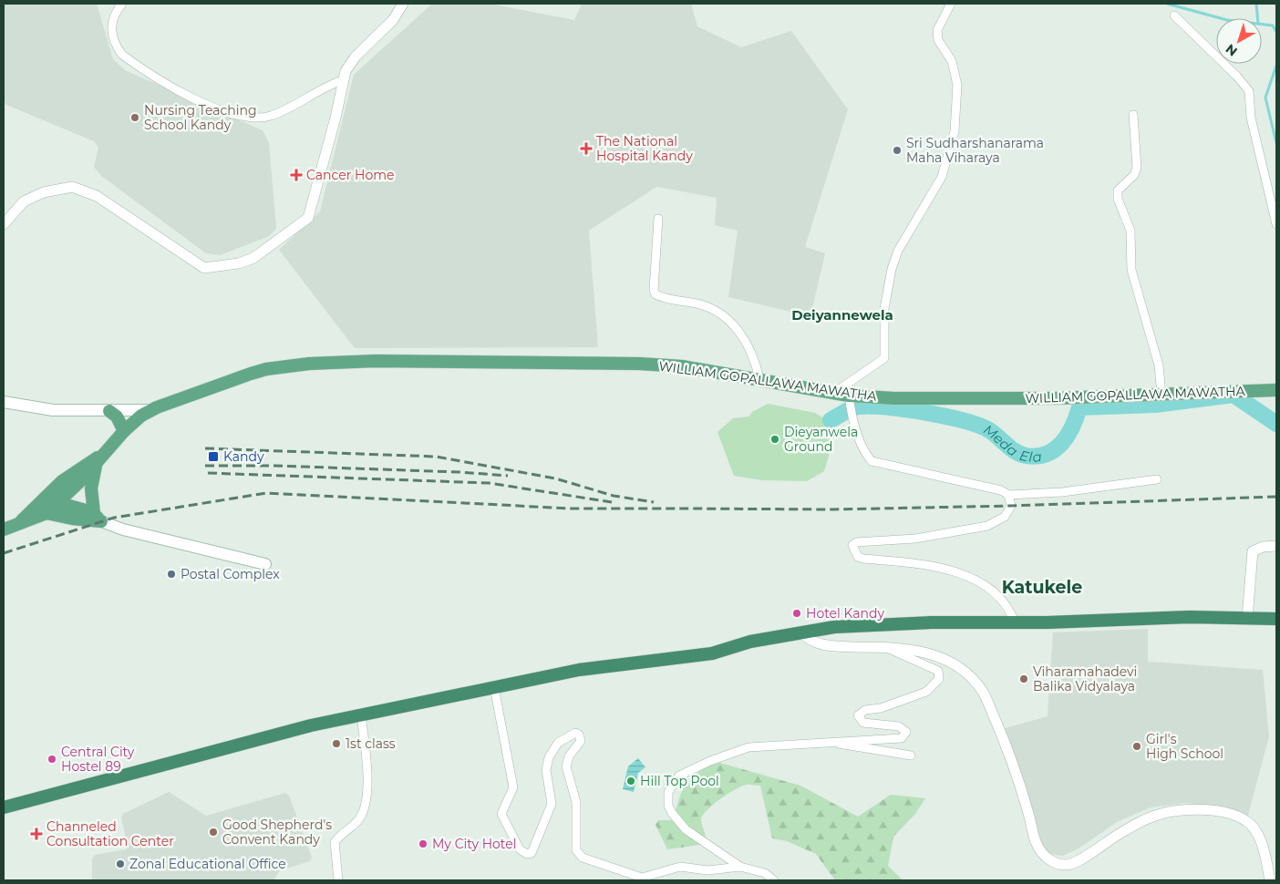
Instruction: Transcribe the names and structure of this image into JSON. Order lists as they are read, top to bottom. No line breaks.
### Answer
{"streets":{"main road":["WILLIAM GOPALLAWA MAWATHA"]},"districts":["Deiyannewela","Katukele"],"water":["Meda Ela"],"places":{"other":["Nursing Teaching School Kandy","Sri Sudharshanarama Maha Viharaya","Dieyanwela Ground","Postal Complex","Hotel Kandy","Viharamahadevi Balika Vidyalaya","1st class","Girl's High School","Central City Hostel 89","Hill Top Pool","Good Shepherd's Convent Kandy","My City Hotel","Zonal Educational Office"],"health":["The National Hospital Kandy","Cancer Home","Channeled Consultation Center"],"transit":["Kandy"]},"north":"bottom left"}
